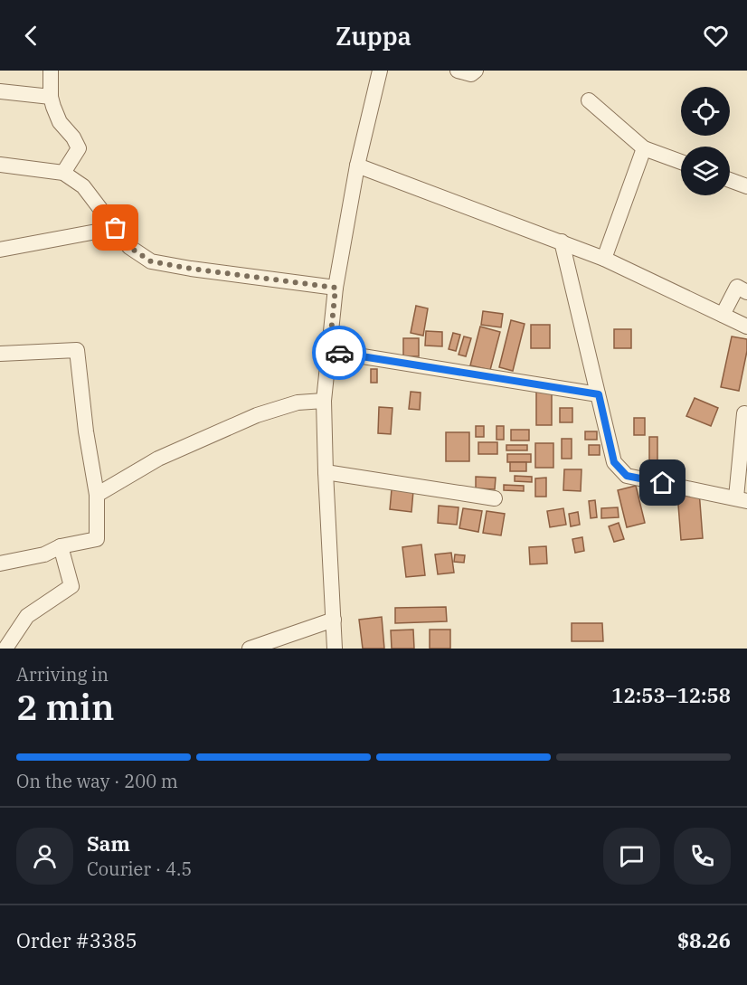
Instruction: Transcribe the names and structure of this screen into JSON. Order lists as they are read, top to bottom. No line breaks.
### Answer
{"page":{"header":"Zuppa","heading":["2 min","Arriving in","12:53–12:58"],"panel":["Sam","Courier · 4.5","Order #3385","$8.26"],"bar":"On the way · 200 m"}}
